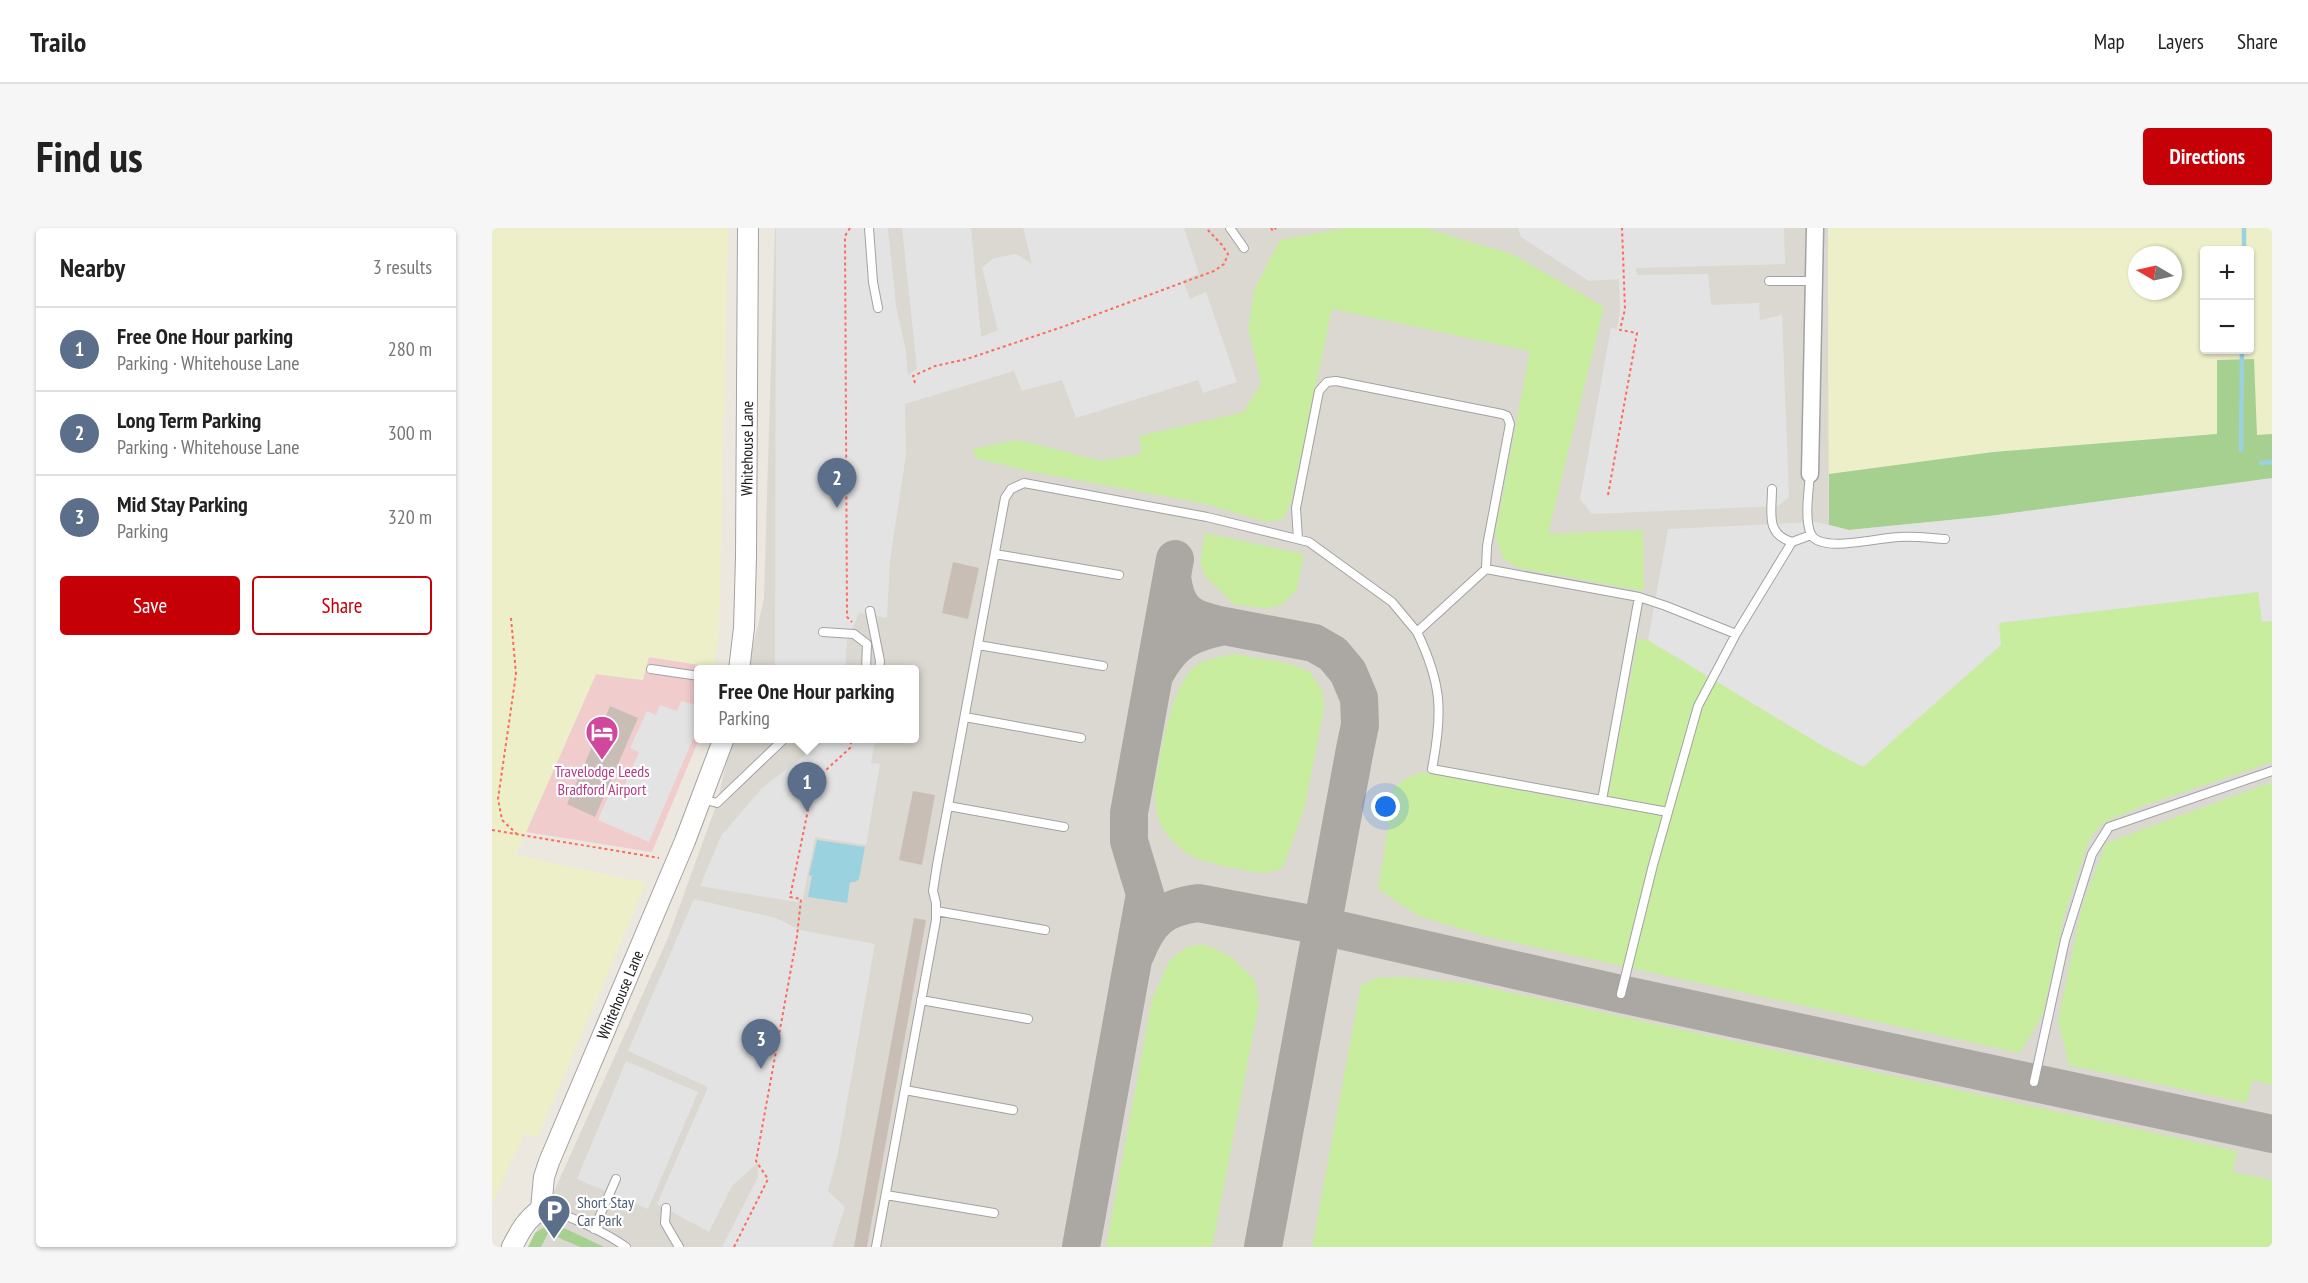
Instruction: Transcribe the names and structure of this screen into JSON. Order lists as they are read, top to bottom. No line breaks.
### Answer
{"streets":{"street":["Whitehouse Lane"]},"places":{"hotel":["Travelodge Leeds Bradford Airport"],"parking":["Short Stay Car Park"]},"north":"left","page":{"header":"Trailo","nav":["Map","Layers","Share"],"buttons":["Directions",["Save","Share"]],"title":"Find us","heading":["Nearby","3 results"],"map_buttons":["+","−"],"list":[{"mark":"1","name":"Free One Hour parking","note":"Parking · Whitehouse Lane","value":"280 m"},{"mark":"2","name":"Long Term Parking","note":"Parking · Whitehouse Lane","value":"300 m"},{"mark":"3","name":"Mid Stay Parking","note":"Parking","value":"320 m"}],"pins":["2","1","3"],"popup":["Free One Hour parking","Parking"]}}
